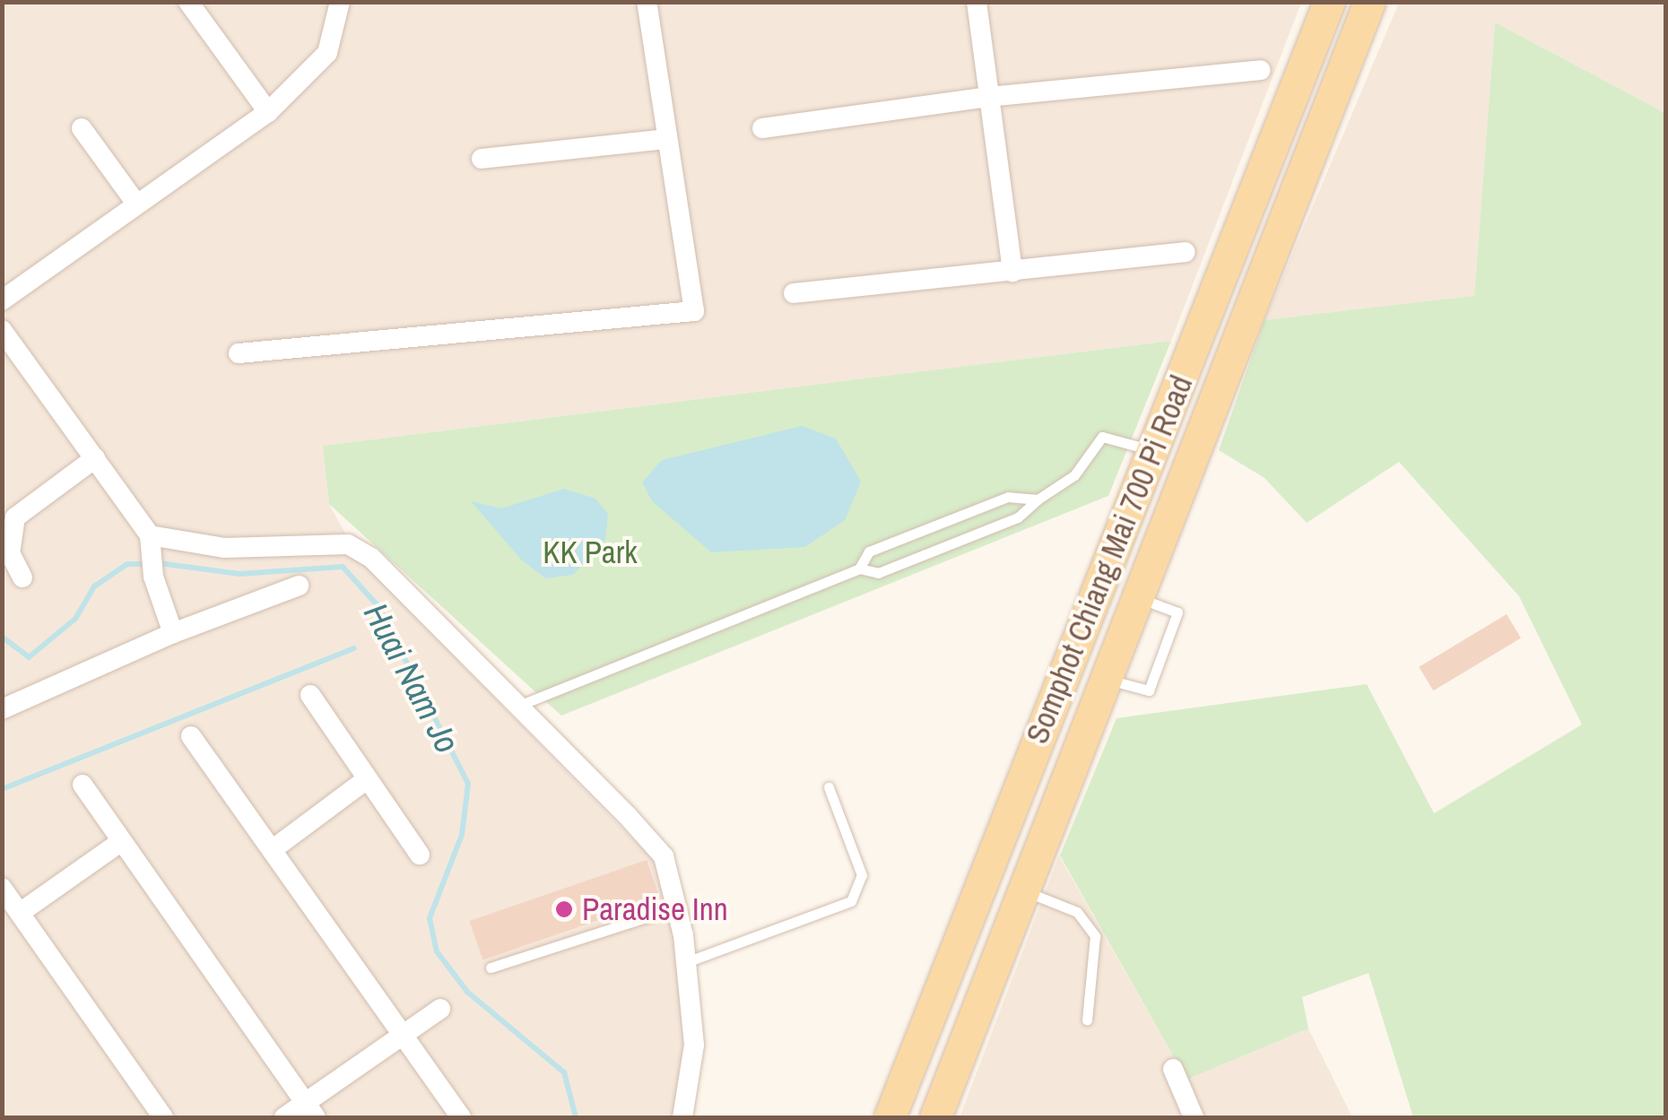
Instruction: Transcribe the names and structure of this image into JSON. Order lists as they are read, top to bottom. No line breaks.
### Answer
{"streets":{"main road":["Somphot Chiang Mai 700 Pi Road"]},"water":["Huai Nam Jo"],"parks":["KK Park"],"places":["Paradise Inn"]}
